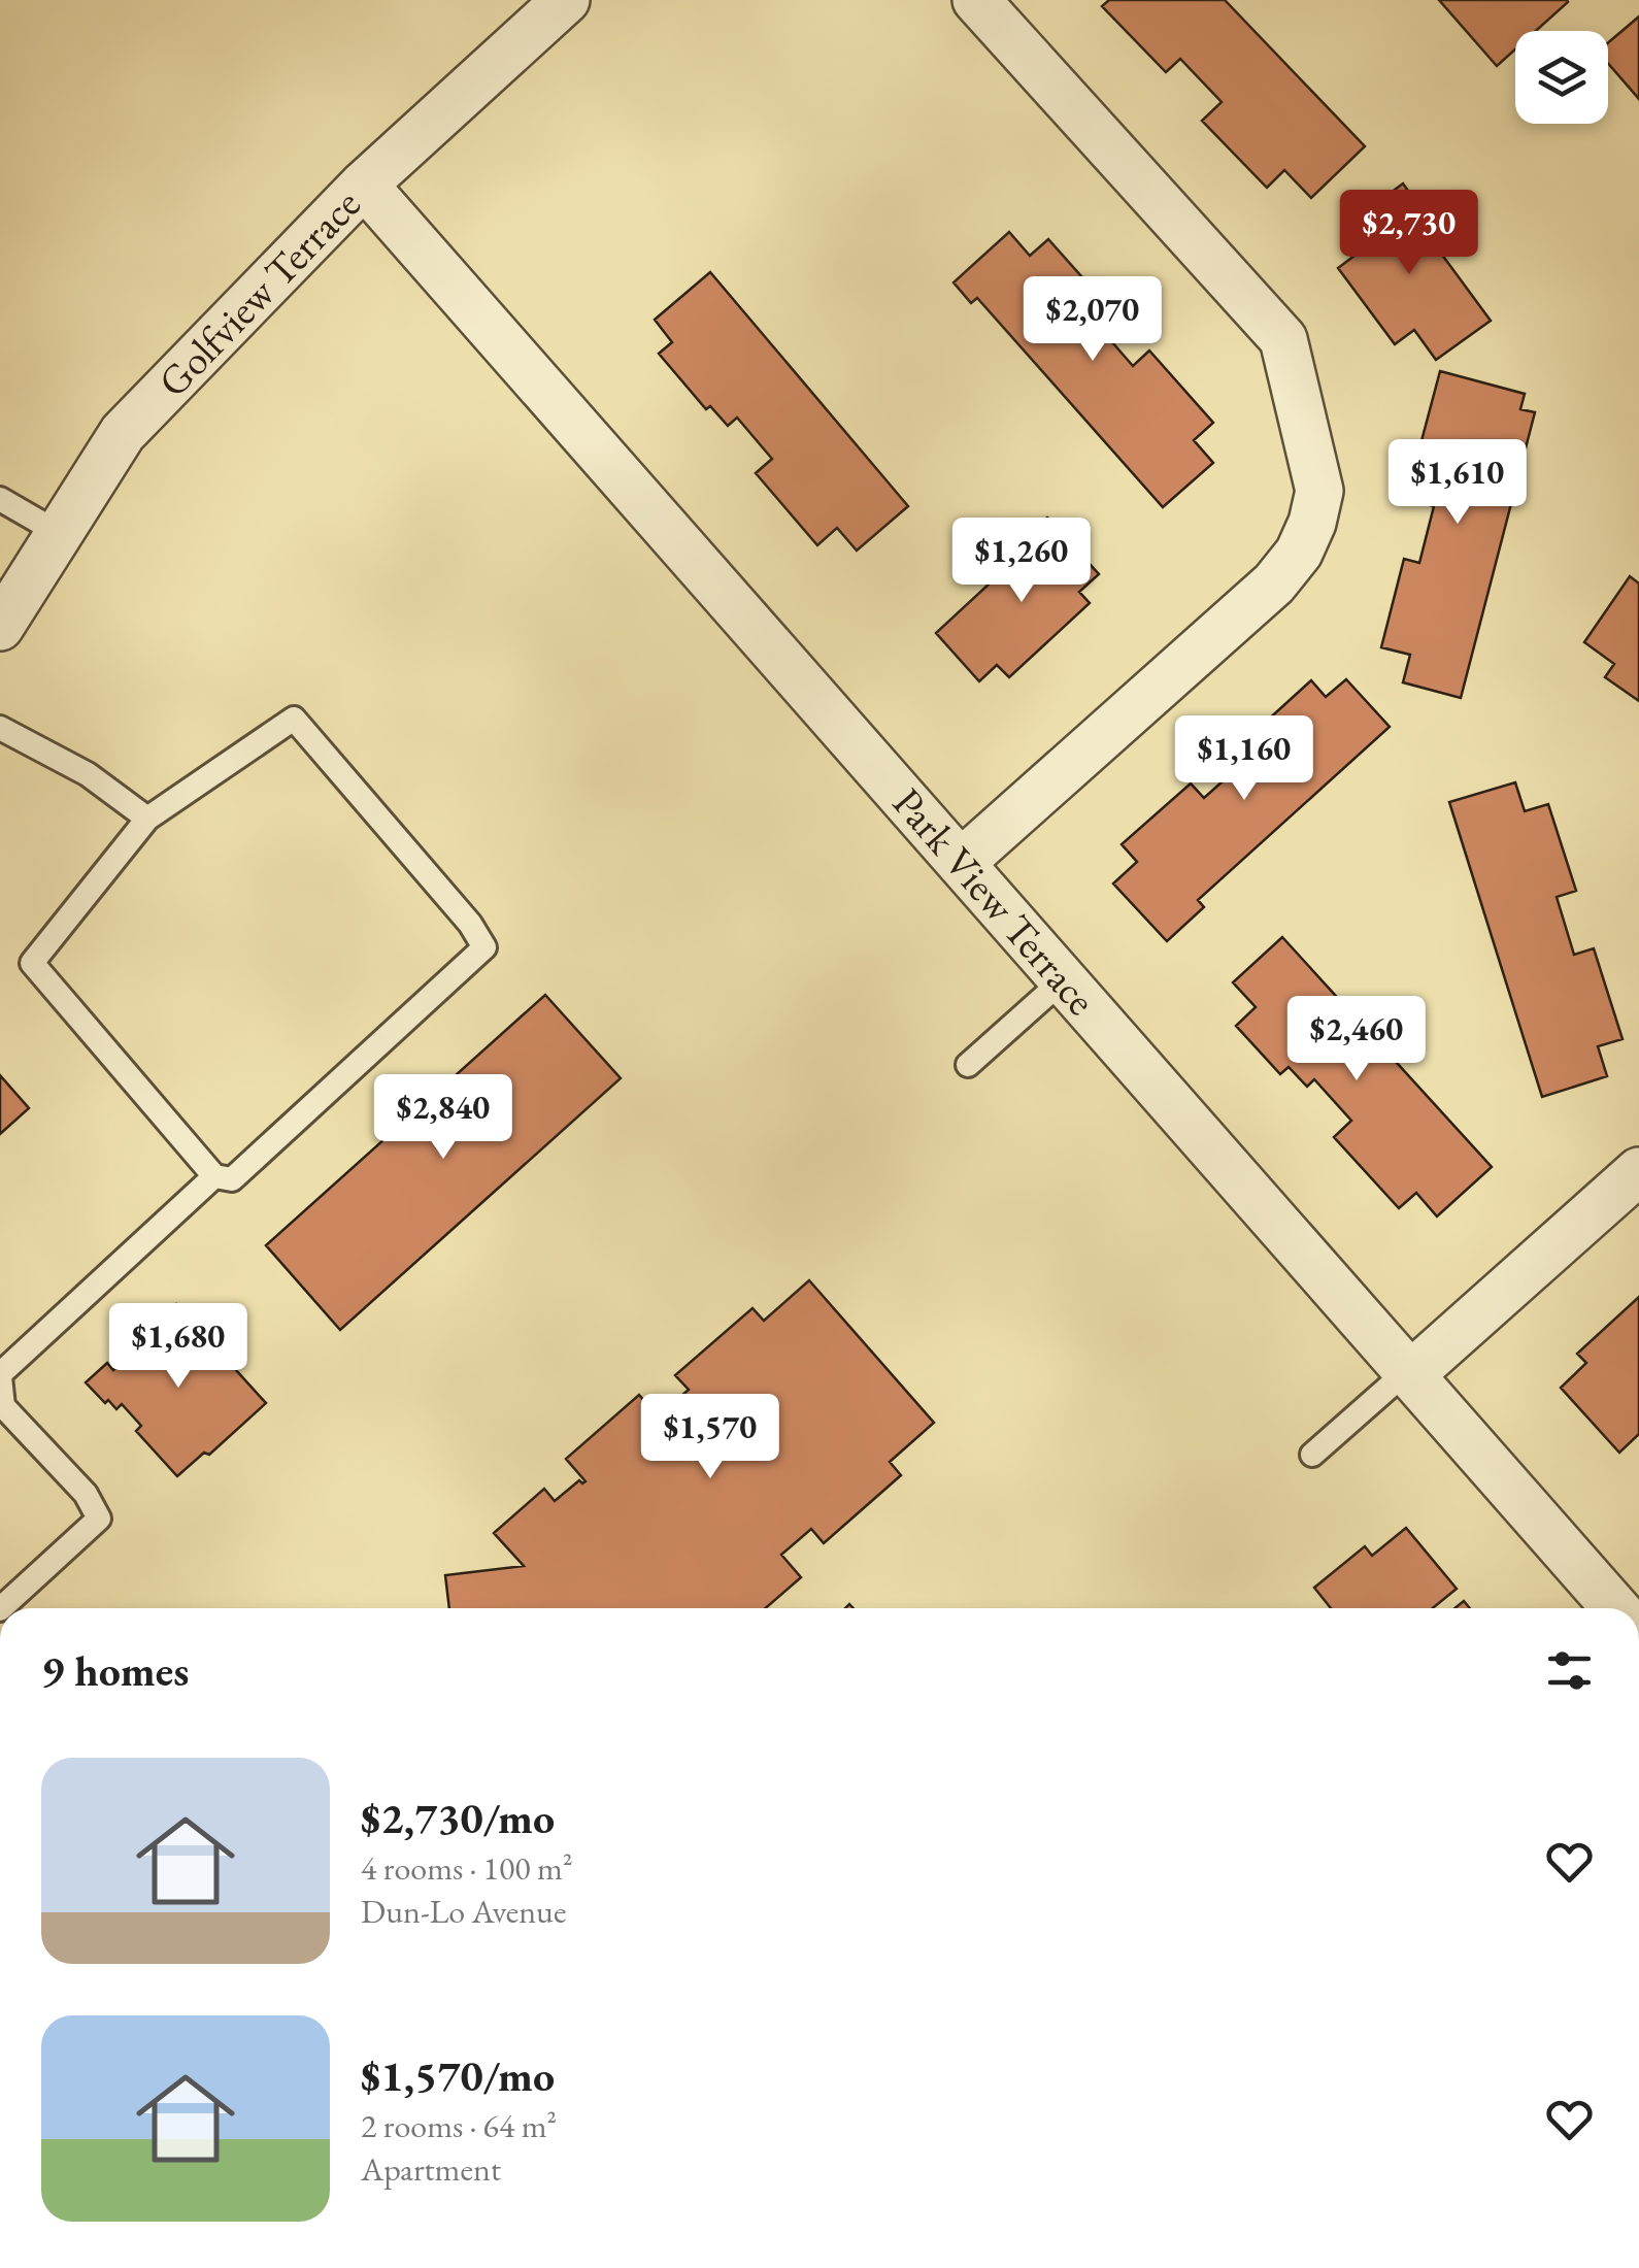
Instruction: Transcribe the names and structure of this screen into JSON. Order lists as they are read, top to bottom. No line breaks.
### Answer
{"streets":{"street":["Golfview Terrace","Park View Terrace"]},"crossings":[["Golfview Terrace","Park View Terrace"]],"page":{"price":["$2,730","$2,070","$1,610","$1,260","$1,160","$2,460","$2,840","$1,680","$1,570"],"heading":"9 homes","list":[{"name":"$2,730/mo","note":"4 rooms · 100 m² · Dun-Lo Avenue"},{"name":"$1,570/mo","note":"2 rooms · 64 m² · Apartment"}]}}
